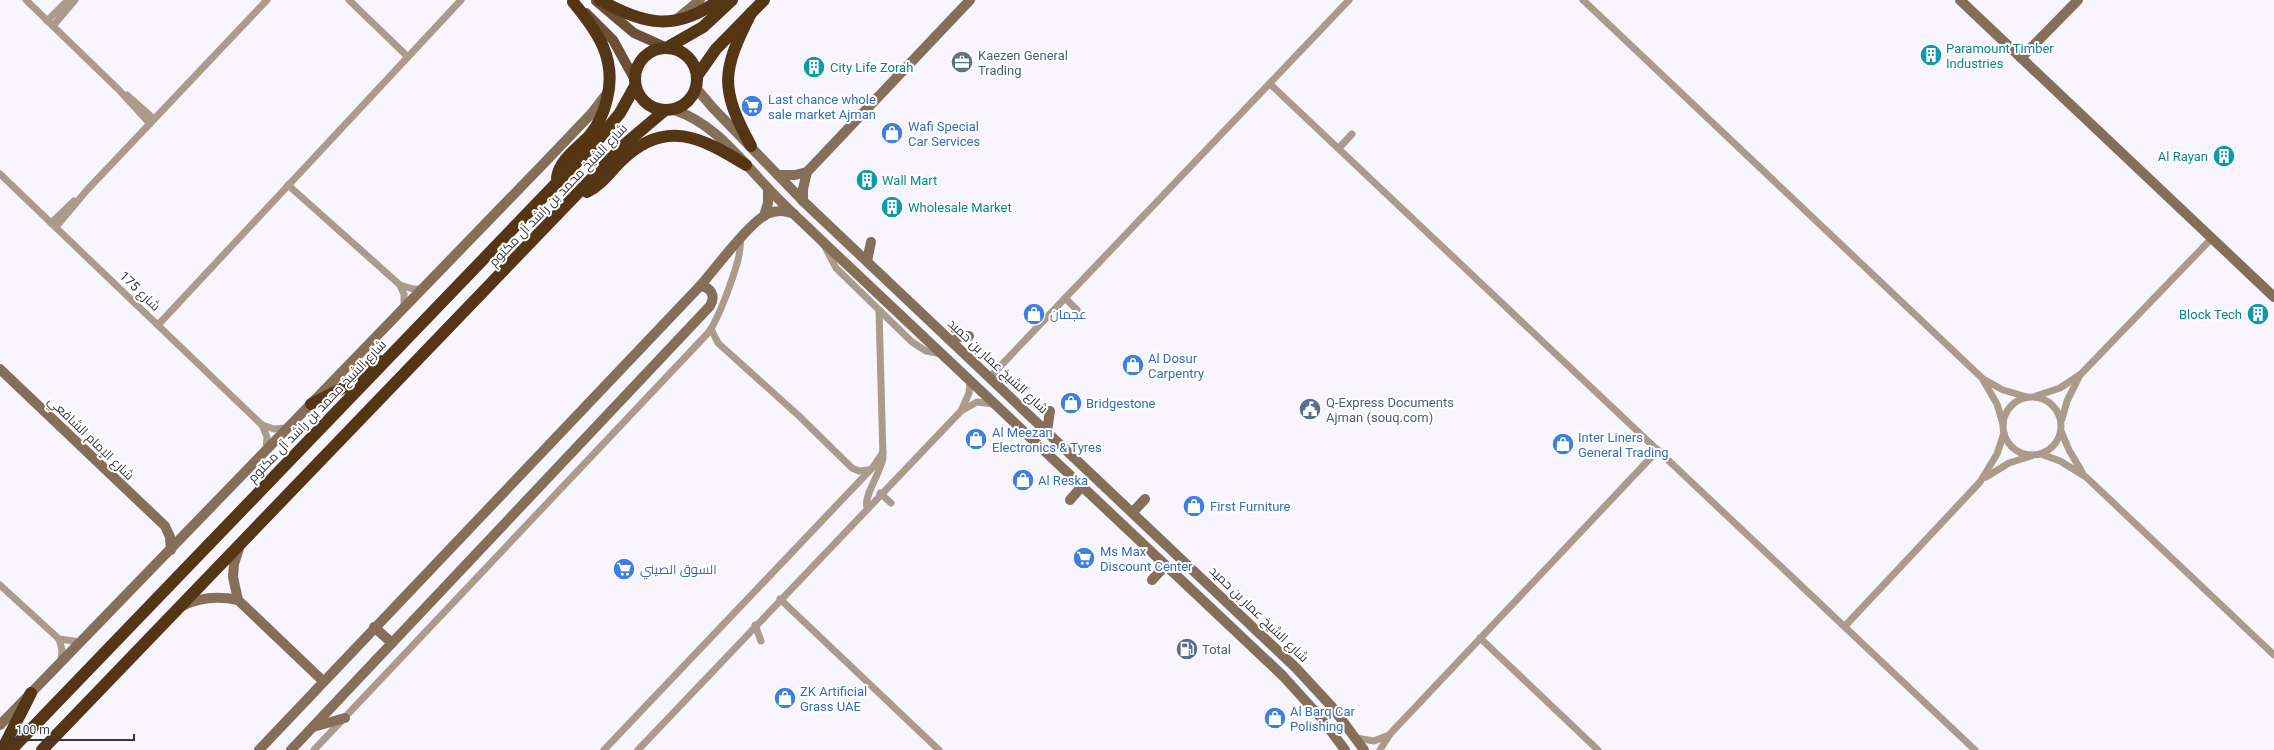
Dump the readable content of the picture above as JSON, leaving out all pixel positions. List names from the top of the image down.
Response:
{
  "streets": {
    "highway": ["شارع الشيخ محمد بن راشد آل مكتوم"],
    "street": ["شارع 175", "شارع الشيخ عمار بن حميد", "شارع الإمام الشافعي"]
  },
  "crossings": [
    ["شارع الشيخ محمد بن راشد آل مكتوم", "شارع الشيخ عمار بن حميد"]
  ],
  "places": {
    "building": [
      "Paramount Timber Industries",
      "City Life Zorah",
      "Al Rayan",
      "Wall Mart",
      "Wholesale Market",
      "Block Tech"
    ],
    "office": ["Kaezen General Trading"],
    "supermarket": ["Last chance whole sale market Ajman", "Ms Max Discount Center", "السوق الصيني"],
    "shop": [
      "Wafi Special Car Services",
      "عجمان",
      "Al Dosur Carpentry",
      "Bridgestone",
      "Al Meezan Electronics & Tyres",
      "Inter Liners General Trading",
      "Al Reska",
      "First Furniture",
      "ZK Artificial Grass UAE",
      "Al Barq Car Polishing"
    ],
    "public building": ["Q-Express Documents Ajman (souq.com)"],
    "fuel station": ["Total"]
  },
  "scale_bar": "100 m"
}
